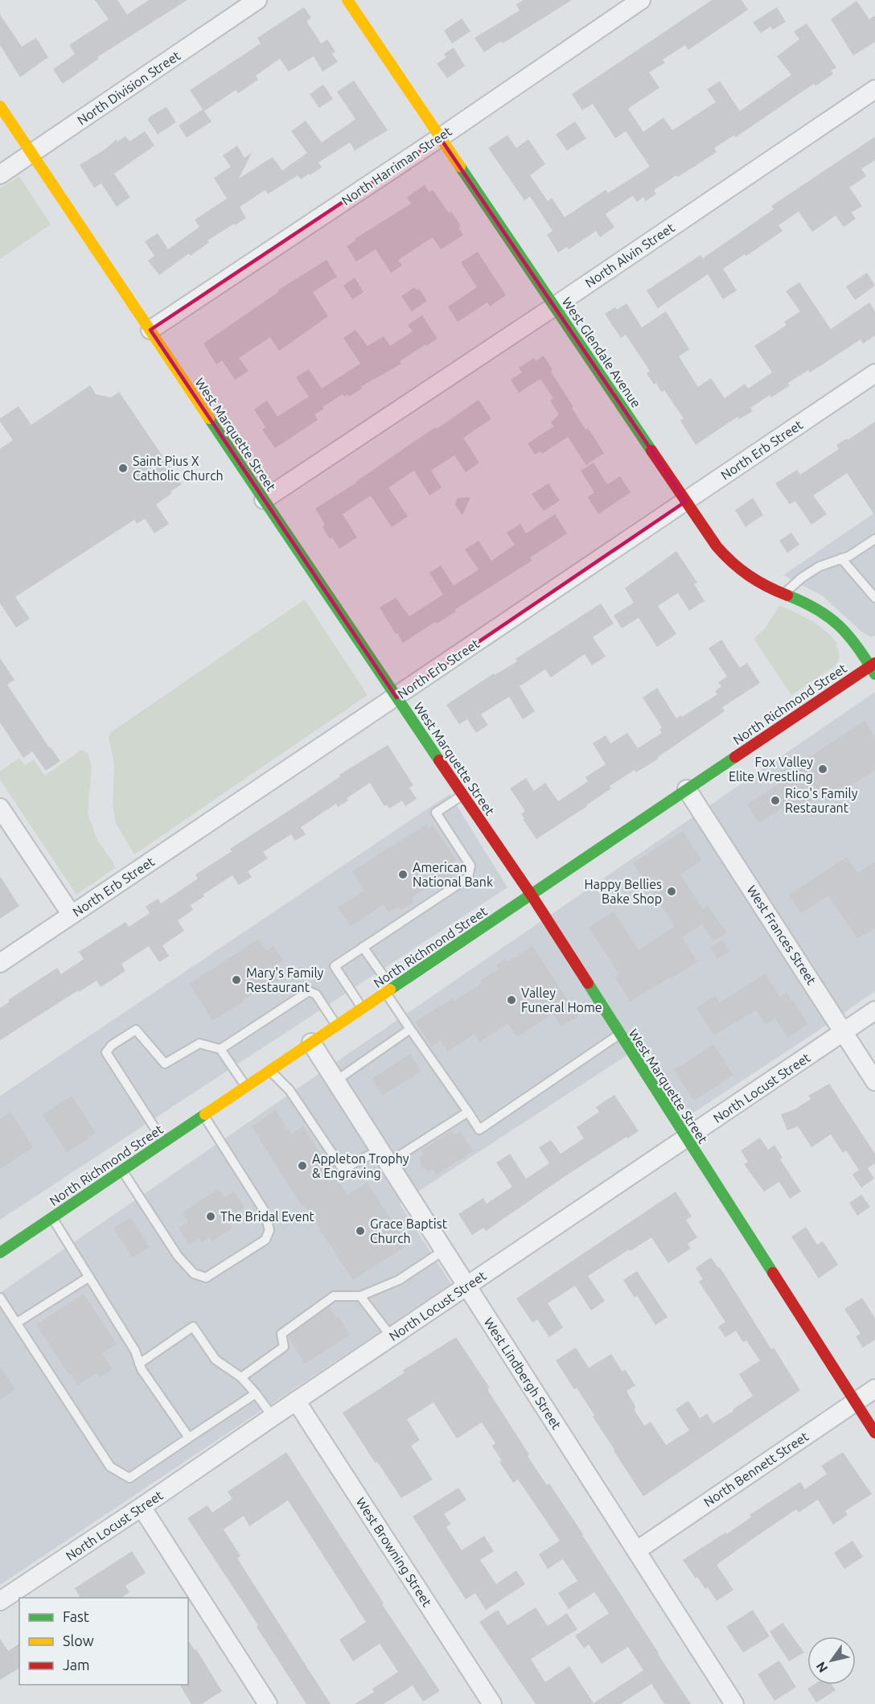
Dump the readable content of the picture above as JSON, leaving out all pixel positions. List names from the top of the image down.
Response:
{
  "streets": {
    "street": [
      "North Division Street",
      "North Harriman Street",
      "North Alvin Street",
      "West Glendale Avenue",
      "West Marquette Street",
      "North Erb Street",
      "North Richmond Street",
      "West Frances Street",
      "North Locust Street",
      "West Lindbergh Street",
      "North Bennett Street",
      "West Browning Street"
    ]
  },
  "crossings": [
    ["North Division Street", "West Marquette Street"],
    ["North Harriman Street", "West Glendale Avenue"],
    ["North Harriman Street", "West Marquette Street"],
    ["North Alvin Street", "West Glendale Avenue"],
    ["North Alvin Street", "West Marquette Street"],
    ["West Glendale Avenue", "North Erb Street"],
    ["West Glendale Avenue", "North Richmond Street"],
    ["West Marquette Street", "North Erb Street"],
    ["West Marquette Street", "North Richmond Street"],
    ["West Marquette Street", "North Locust Street"],
    ["West Marquette Street", "North Bennett Street"],
    ["North Richmond Street", "West Frances Street"],
    ["North Richmond Street", "West Lindbergh Street"],
    ["West Frances Street", "North Locust Street"],
    ["North Locust Street", "West Lindbergh Street"],
    ["North Locust Street", "West Browning Street"],
    ["West Lindbergh Street", "North Bennett Street"]
  ],
  "places": [
    "Saint Pius X Catholic Church",
    "Fox Valley Elite Wrestling",
    "Rico's Family Restaurant",
    "American National Bank",
    "Happy Bellies Bake Shop",
    "Mary's Family Restaurant",
    "Valley Funeral Home",
    "Appleton Trophy & Engraving",
    "The Bridal Event",
    "Grace Baptist Church"
  ],
  "legend": ["Fast", "Slow", "Jam"],
  "north": "bottom left"
}
